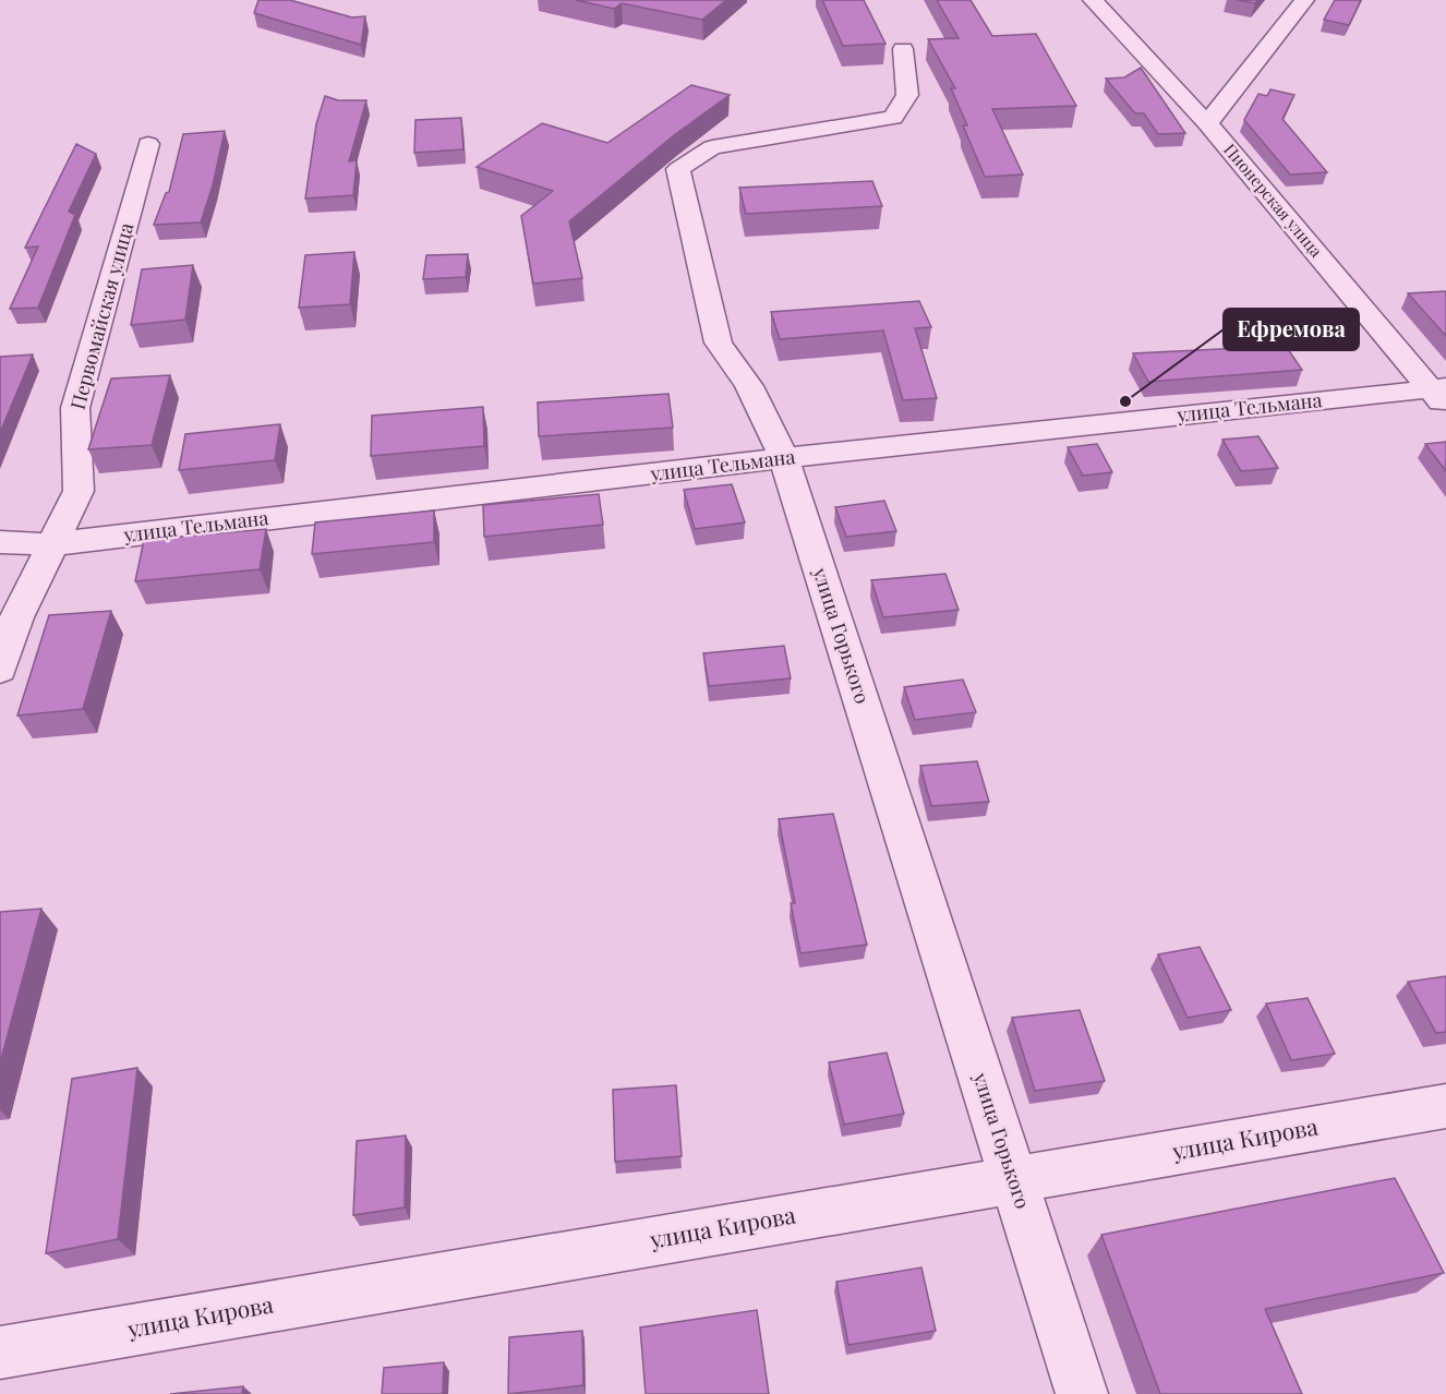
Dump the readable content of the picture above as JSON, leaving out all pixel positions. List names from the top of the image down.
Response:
{
  "streets": {
    "street": [
      "Пионерская улица",
      "Первомайская улица",
      "улица Тельмана",
      "улица Горького",
      "улица Кирова"
    ]
  },
  "crossings": [
    ["Пионерская улица", "улица Тельмана"],
    ["Первомайская улица", "улица Тельмана"],
    ["улица Тельмана", "улица Горького"],
    ["улица Горького", "улица Кирова"]
  ],
  "places": ["Ефремова"]
}
